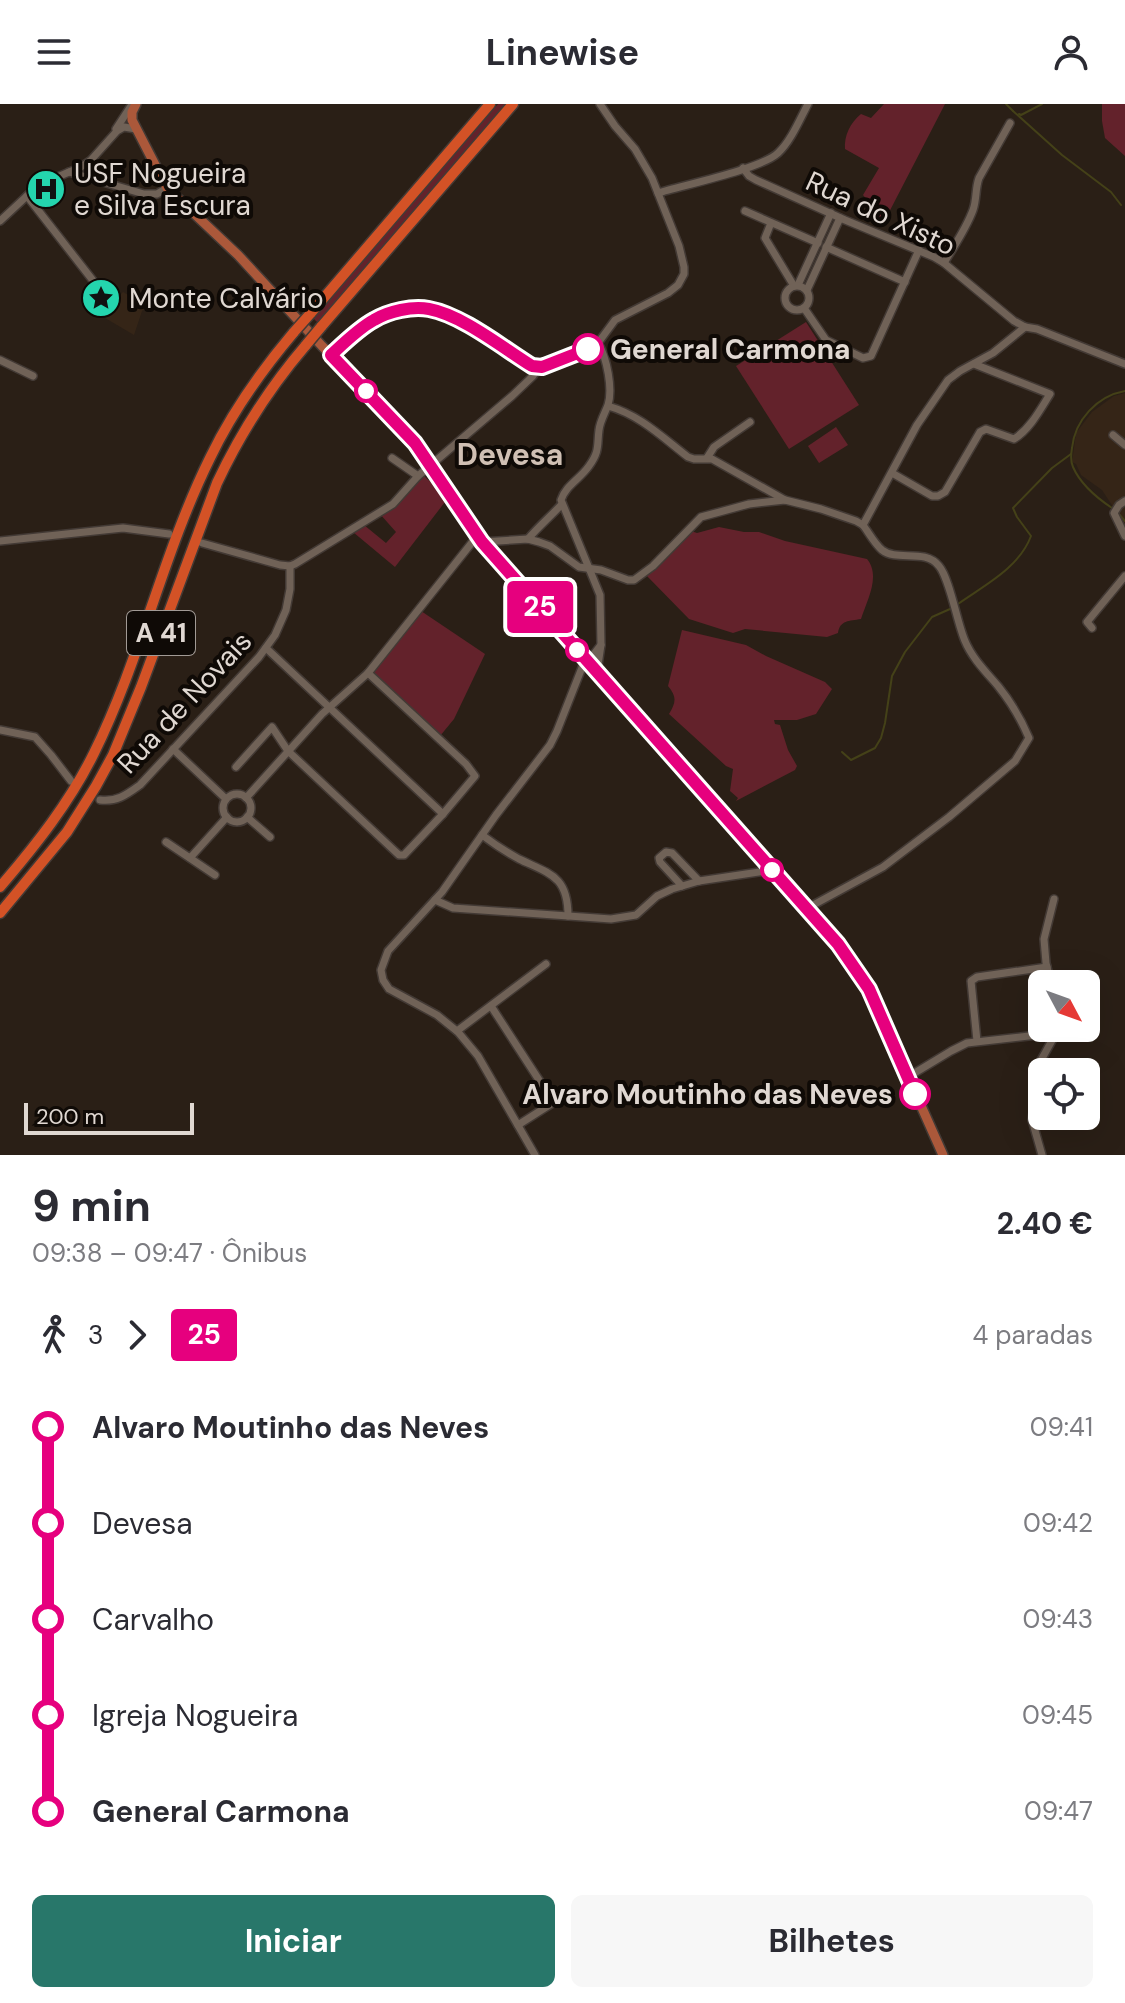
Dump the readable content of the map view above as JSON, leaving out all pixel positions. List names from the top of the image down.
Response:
{
  "streets": {
    "highway": ["A 41"],
    "street": ["Rua do Xisto", "Rua de Novais"]
  },
  "districts": ["Devesa"],
  "places": {
    "hospital": ["USF Nogueira e Silva Escura"],
    "place": ["Monte Calvário"],
    "other": ["General Carmona", "Alvaro Moutinho das Neves"]
  },
  "lines": ["bus line 25"],
  "scale_bar": "200 m",
  "north": "bottom right",
  "page": {
    "header": "Linewise",
    "on_map": "25",
    "scale": "200 m",
    "heading": ["9 min", "09:38 – 09:47 · Ônibus", "2.40 €"],
    "legs": ["3", "25", "4 paradas"],
    "list": [
      {
        "name": "Alvaro Moutinho das Neves",
        "value": "09:41"
      },
      {
        "name": "Devesa",
        "value": "09:42"
      },
      {
        "name": "Carvalho",
        "value": "09:43"
      },
      {
        "name": "Igreja Nogueira",
        "value": "09:45"
      },
      {
        "name": "General Carmona",
        "value": "09:47"
      }
    ],
    "buttons": ["Iniciar", "Bilhetes"]
  }
}
